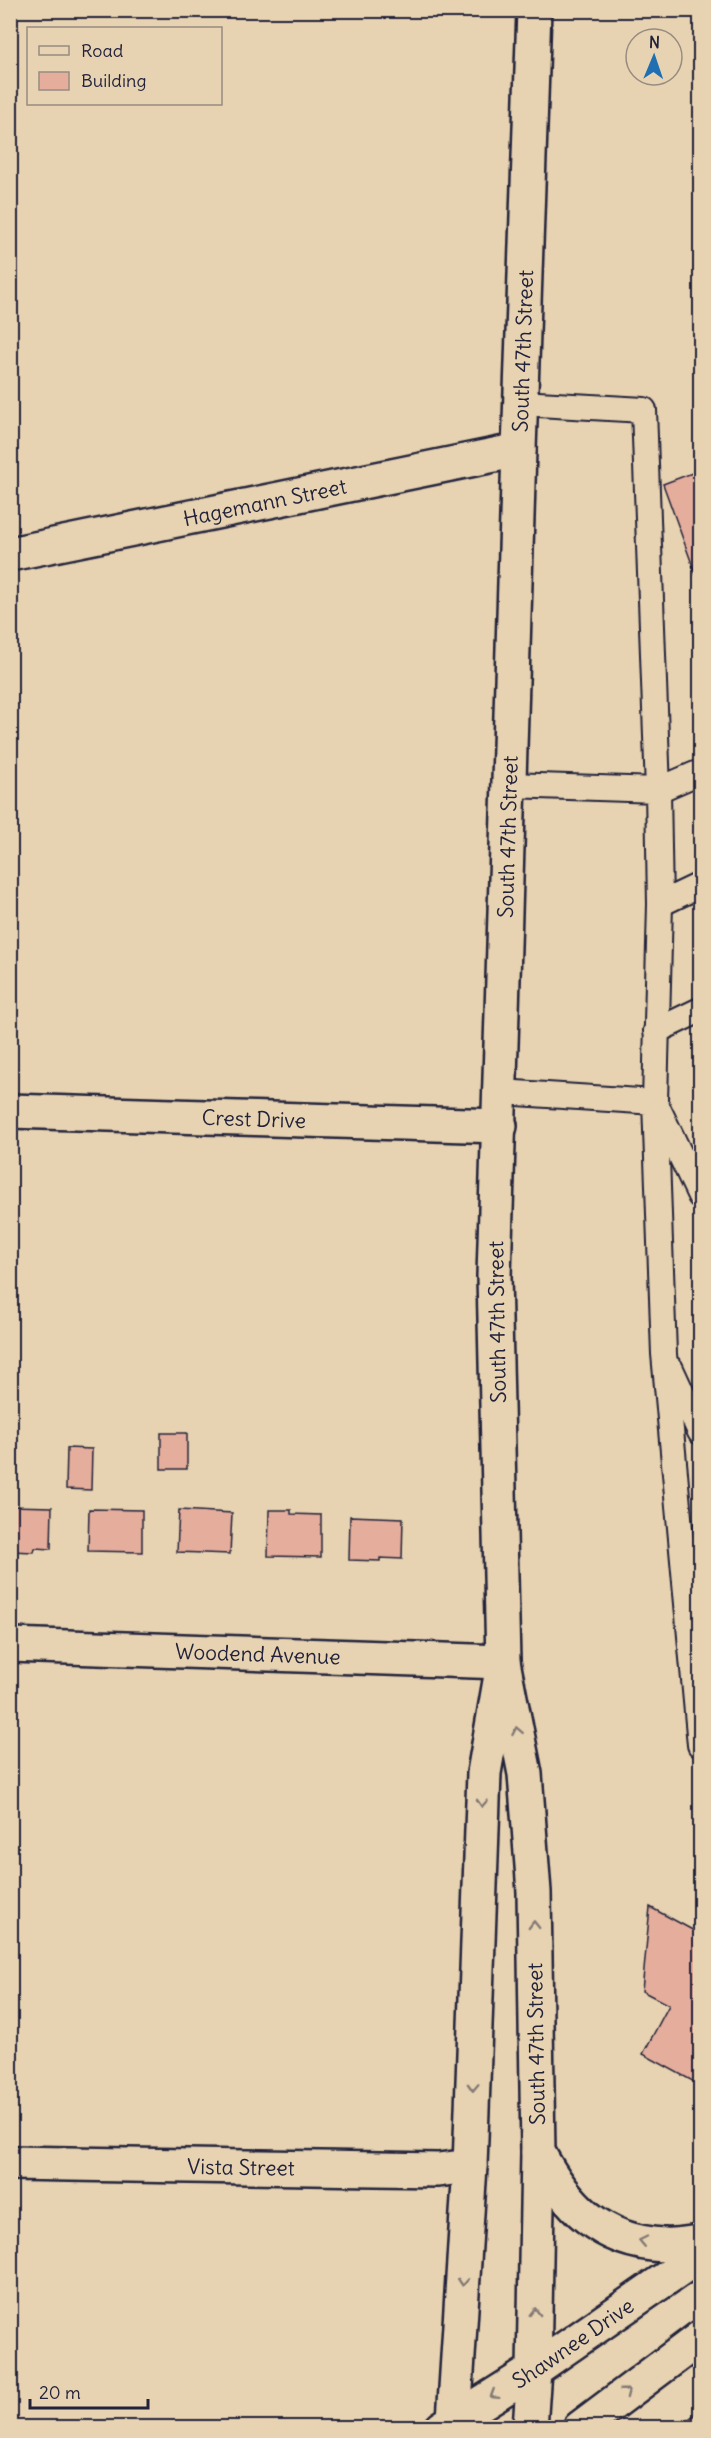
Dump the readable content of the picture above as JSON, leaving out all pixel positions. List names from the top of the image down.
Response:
{
  "streets": {
    "street": [
      "South 47th Street",
      "Hagemann Street",
      "Crest Drive",
      "Woodend Avenue",
      "Vista Street",
      "Shawnee Drive"
    ]
  },
  "crossings": [
    ["South 47th Street", "Hagemann Street"],
    ["South 47th Street", "Crest Drive"],
    ["South 47th Street", "Woodend Avenue"],
    ["South 47th Street", "Vista Street"],
    ["South 47th Street", "Shawnee Drive"]
  ],
  "legend": ["Road", "Building"],
  "scale_bar": "20 m",
  "north": "top"
}
